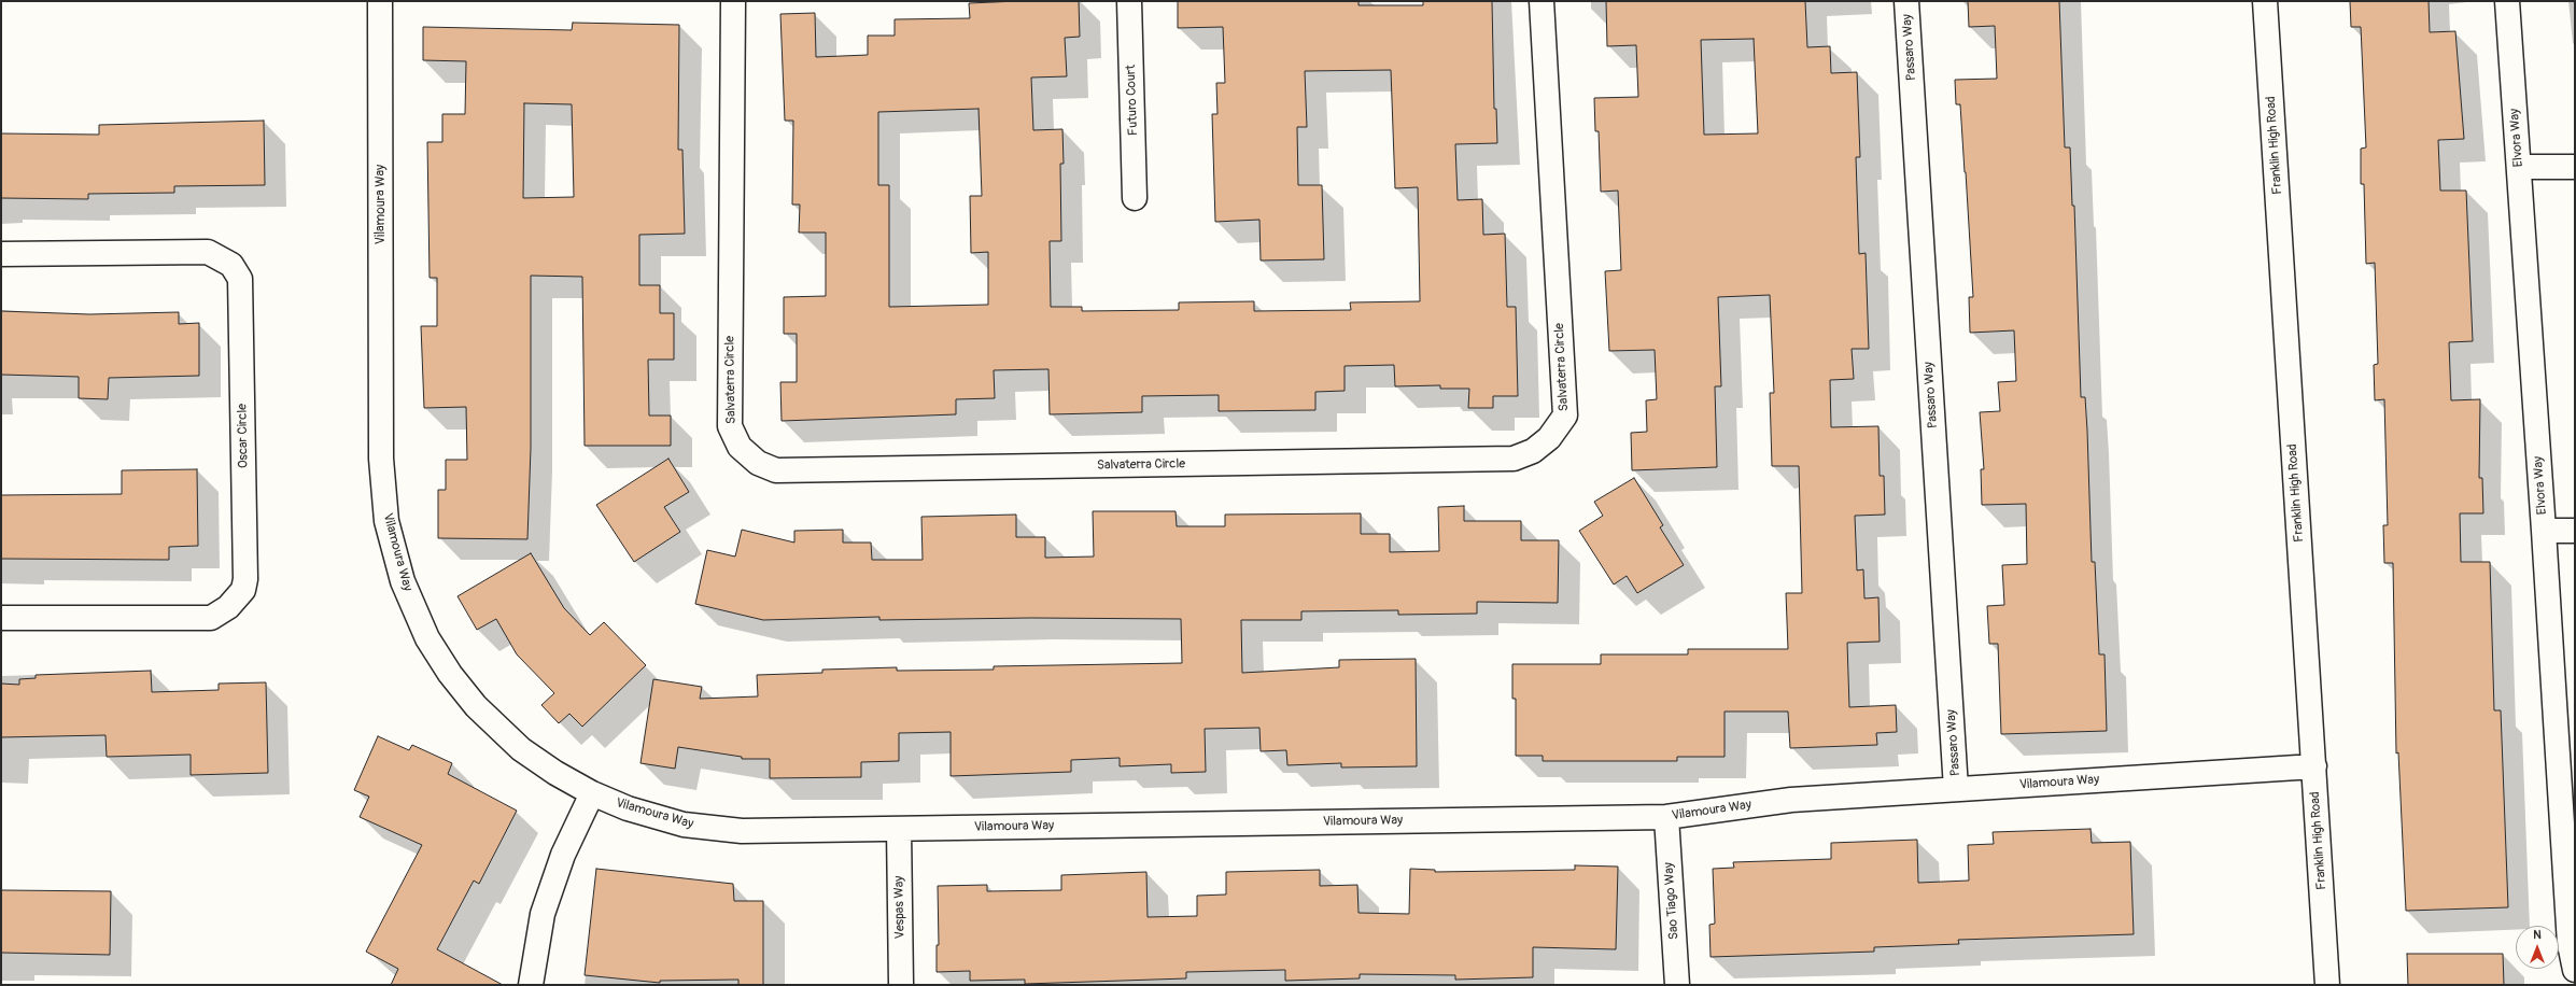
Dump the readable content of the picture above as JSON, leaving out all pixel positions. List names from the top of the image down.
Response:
{
  "streets": {
    "street": [
      "Passaro Way",
      "Futuro Court",
      "Elvora Way",
      "Franklin High Road",
      "Vilamoura Way",
      "Salvaterra Circle",
      "Oscar Circle",
      "Sao Tiago Way",
      "Vespas Way"
    ]
  },
  "crossings": [
    ["Passaro Way", "Vilamoura Way"],
    ["Franklin High Road", "Vilamoura Way"],
    ["Vilamoura Way", "Sao Tiago Way"],
    ["Vilamoura Way", "Vespas Way"]
  ],
  "north": "top"
}
